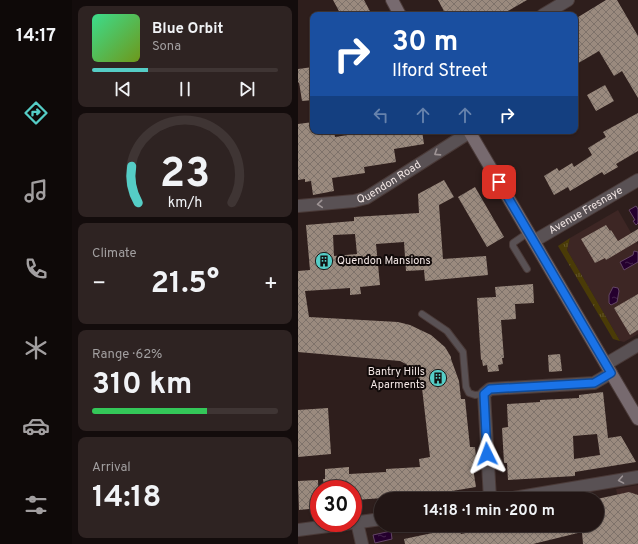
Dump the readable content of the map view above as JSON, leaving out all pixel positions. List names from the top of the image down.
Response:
{
  "streets": {
    "street": ["Quendon Road", "Avenue Fresnaye"]
  },
  "one_way": ["Quendon Road"],
  "places": {
    "building": ["Quendon Mansions", "Bantry Hills Aparments"]
  },
  "page": {
    "tabs": "14:17",
    "turn": ["30 m", "Ilford Street"],
    "song": ["Blue Orbit", "Sona"],
    "tile": [
      "Climate",
      ["Range · 62%", "310 km"],
      ["Arrival", "14:18"]
    ],
    "heat": ["−", "21.5°", "+"],
    "limit": "30",
    "trip": "14:18 · 1 min · 200 m",
    "gauge": ["23", "km/h"]
  }
}
